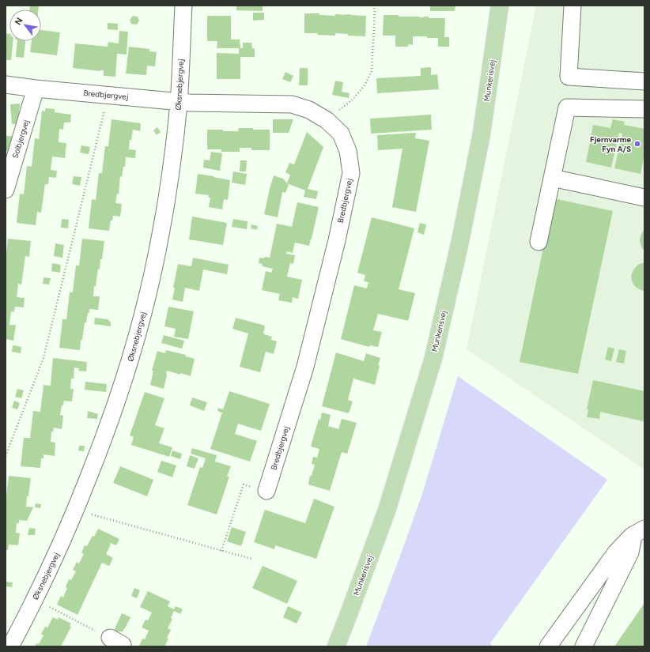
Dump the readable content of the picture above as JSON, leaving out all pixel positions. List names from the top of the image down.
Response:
{
  "streets": {
    "main road": ["Munkerisvej"],
    "street": ["Øksnebjergvej", "Bredbjergvej", "Solbjergvej"]
  },
  "crossings": [
    ["Øksnebjergvej", "Bredbjergvej"],
    ["Bredbjergvej", "Solbjergvej"]
  ],
  "places": ["Fjernvarme Fyn A/S"],
  "north": "top left"
}
